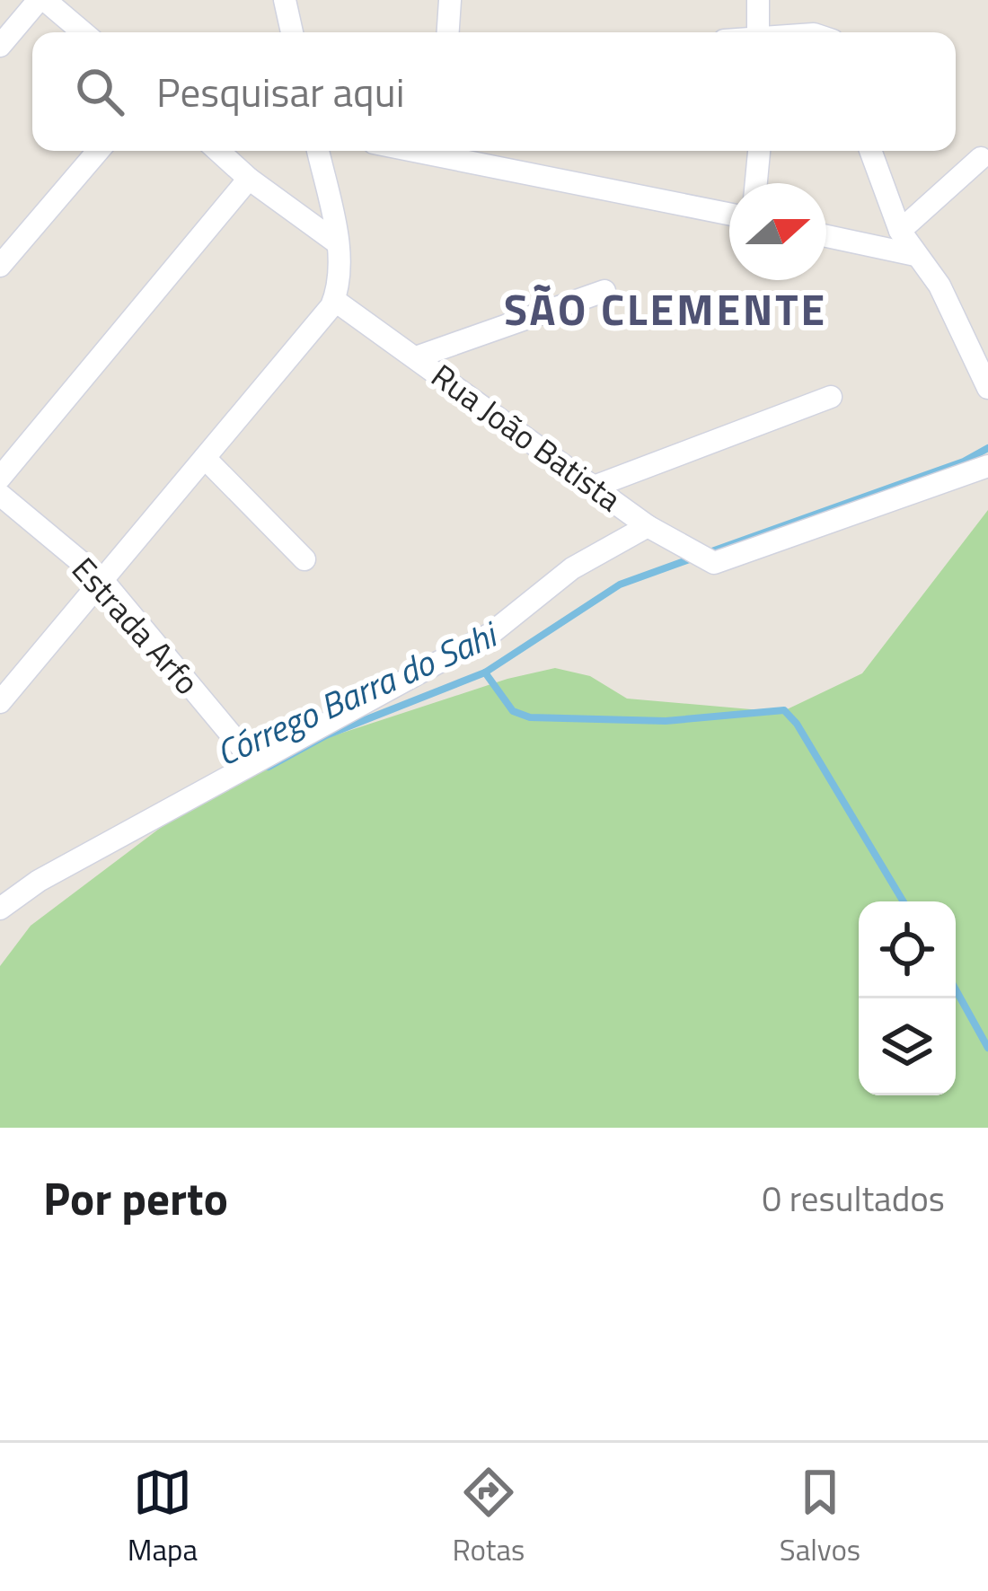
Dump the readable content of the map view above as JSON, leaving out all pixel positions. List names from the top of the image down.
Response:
{
  "streets": {
    "street": ["Rua João Batista", "Estrada Arfo"]
  },
  "districts": ["SÃO CLEMENTE"],
  "water": ["Córrego Barra do Sahi"],
  "north": "right",
  "page": {
    "search": "Pesquisar aqui",
    "heading": ["Por perto", "0 resultados"],
    "nav": ["Mapa", "Rotas", "Salvos"]
  }
}
